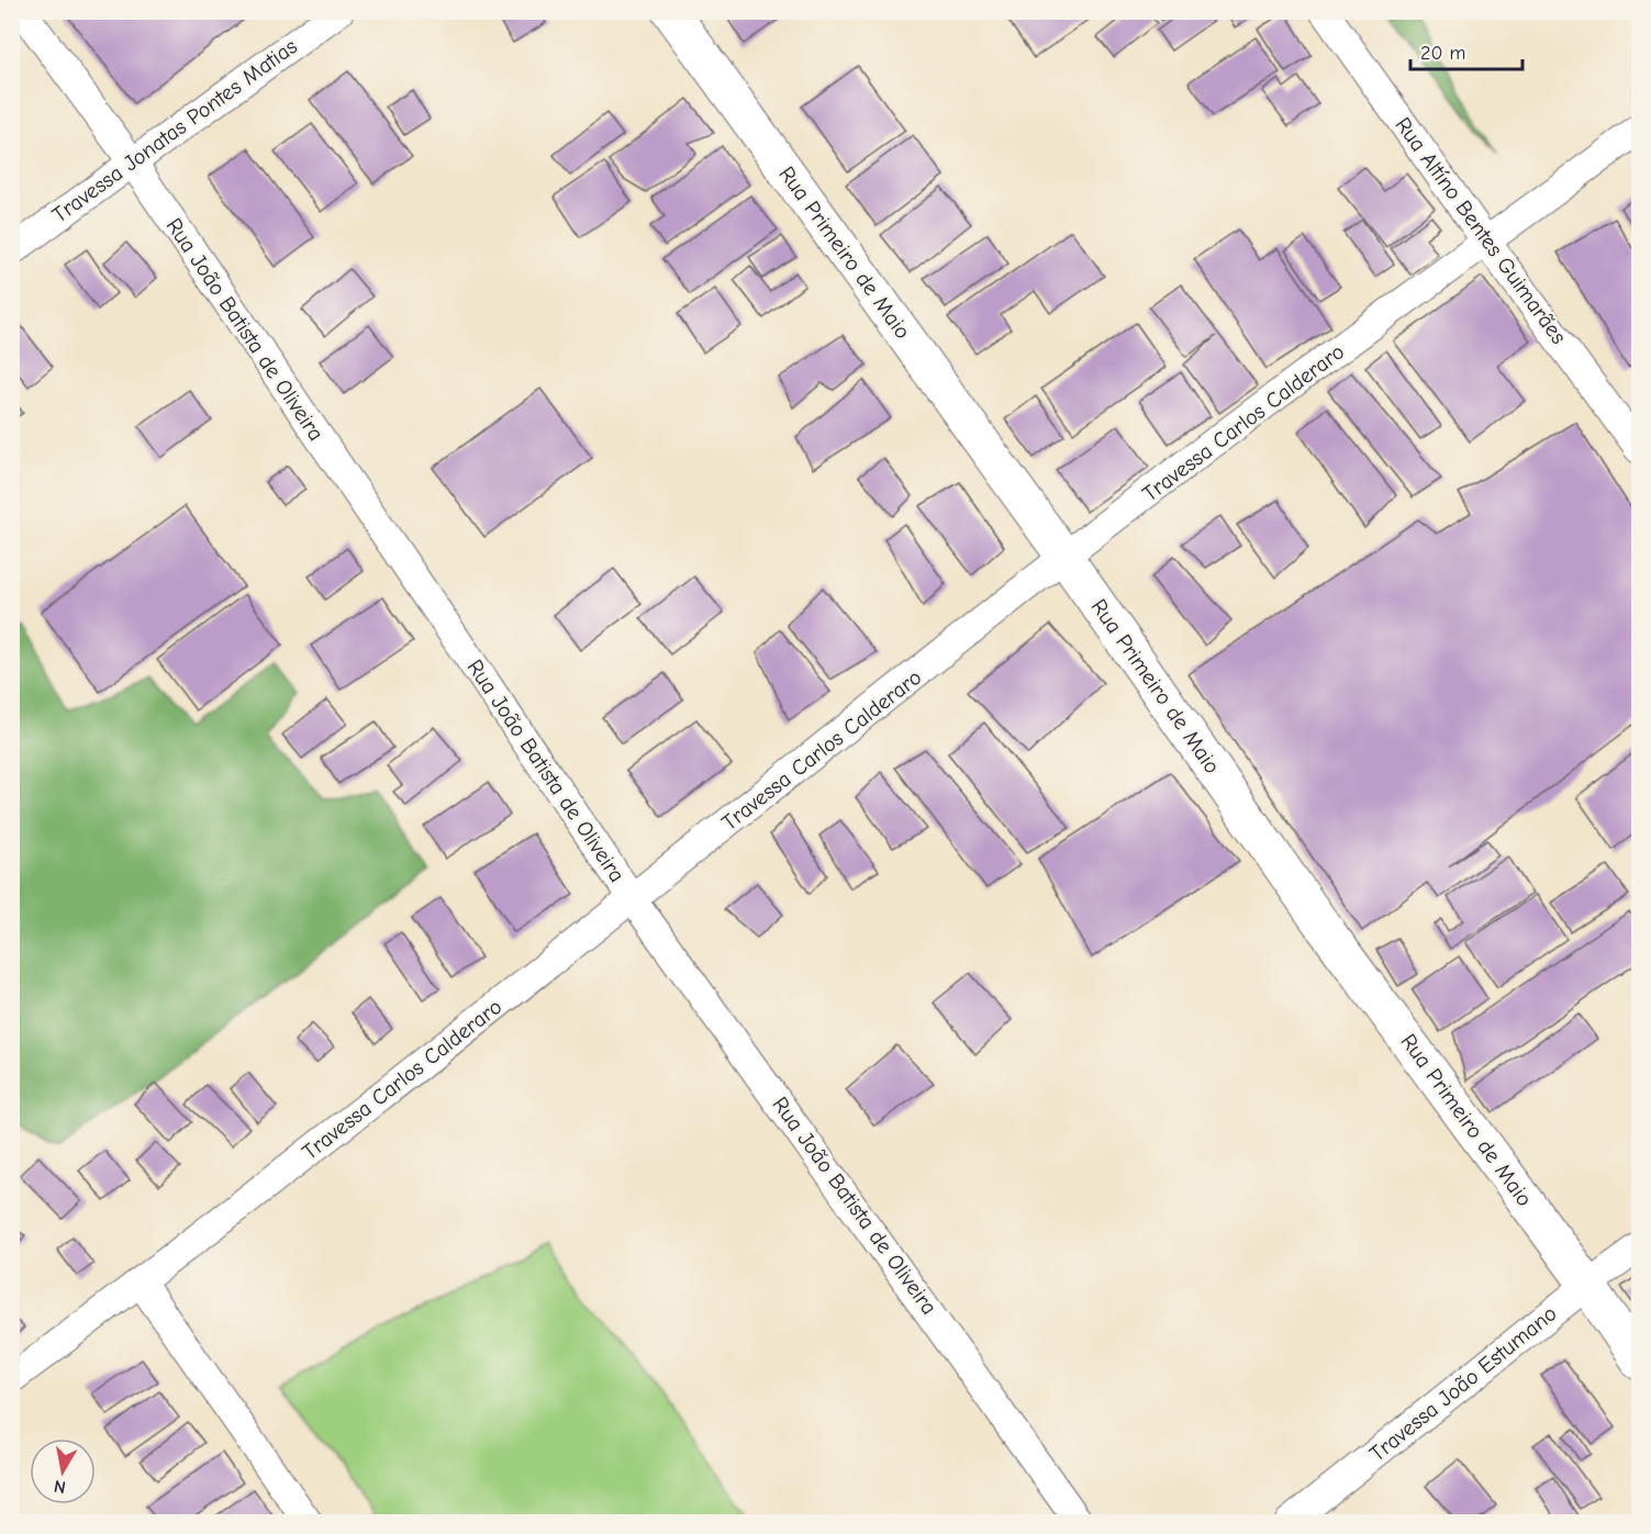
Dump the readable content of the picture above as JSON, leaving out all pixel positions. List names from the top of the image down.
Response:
{
  "streets": {
    "street": [
      "Travessa Jonatas Pontes Matias",
      "Rua Altíno Bentes Guimarães",
      "Rua Primeiro de Maio",
      "Rua João Batista de Oliveira",
      "Travessa Carlos Calderaro",
      "Travessa João Estumano"
    ]
  },
  "crossings": [
    ["Travessa Jonatas Pontes Matias", "Rua João Batista de Oliveira"],
    ["Rua Altíno Bentes Guimarães", "Travessa Carlos Calderaro"],
    ["Rua Primeiro de Maio", "Travessa Carlos Calderaro"],
    ["Rua Primeiro de Maio", "Travessa João Estumano"],
    ["Rua João Batista de Oliveira", "Travessa Carlos Calderaro"]
  ],
  "scale_bar": "20 m",
  "north": "bottom"
}
